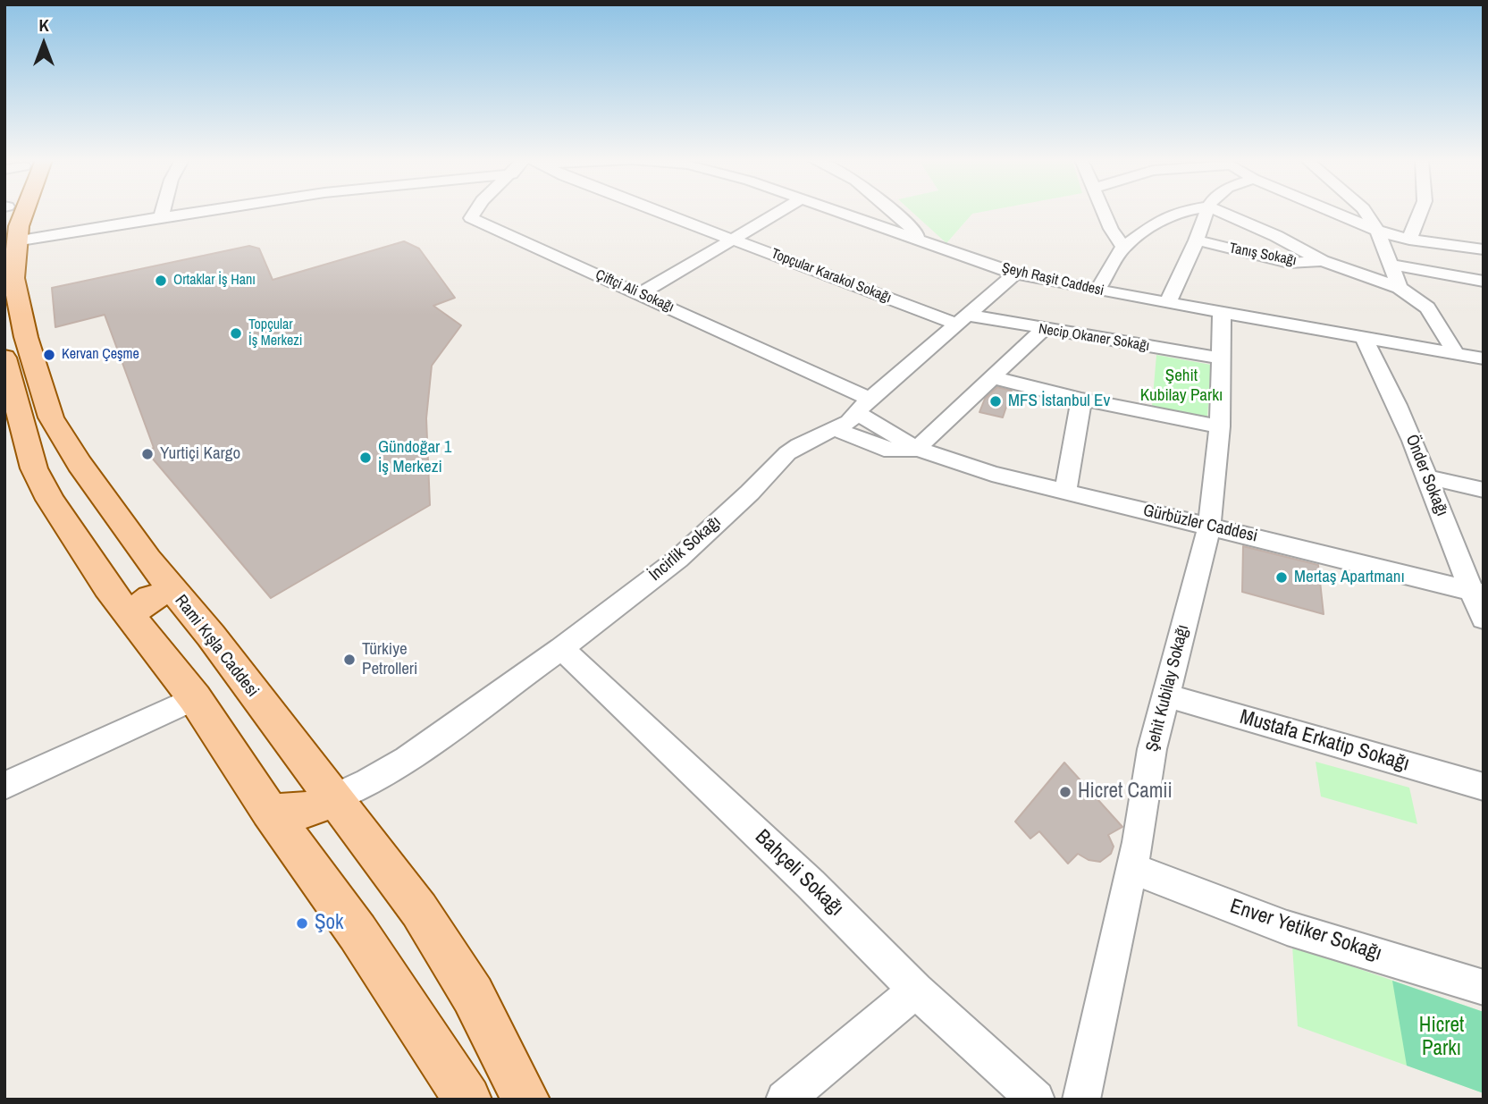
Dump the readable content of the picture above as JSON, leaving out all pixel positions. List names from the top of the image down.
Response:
{
  "streets": {
    "main road": ["Rami Kışla Caddesi"],
    "street": [
      "Tanış Sokağı",
      "Topçular Karakol Sokağı",
      "Şeyh Raşit Caddesi",
      "Çiftçi Ali Sokağı",
      "Necip Okaner Sokağı",
      "Önder Sokağı",
      "Gürbüzler Caddesi",
      "İncirlik Sokağı",
      "Şehit Kubilay Sokağı",
      "Mustafa Erkatip Sokağı",
      "Bahçeli Sokağı",
      "Enver Yetiker Sokağı"
    ]
  },
  "crossings": [
    ["Tanış Sokağı", "Şeyh Raşit Caddesi"],
    ["Topçular Karakol Sokağı", "Necip Okaner Sokağı"],
    ["Topçular Karakol Sokağı", "İncirlik Sokağı"],
    ["Şeyh Raşit Caddesi", "Önder Sokağı"],
    ["Şeyh Raşit Caddesi", "İncirlik Sokağı"],
    ["Şeyh Raşit Caddesi", "Şehit Kubilay Sokağı"],
    ["Çiftçi Ali Sokağı", "Gürbüzler Caddesi"],
    ["Çiftçi Ali Sokağı", "İncirlik Sokağı"],
    ["Necip Okaner Sokağı", "İncirlik Sokağı"],
    ["Necip Okaner Sokağı", "Şehit Kubilay Sokağı"],
    ["Önder Sokağı", "Gürbüzler Caddesi"],
    ["Gürbüzler Caddesi", "Şehit Kubilay Sokağı"],
    ["İncirlik Sokağı", "Rami Kışla Caddesi"],
    ["İncirlik Sokağı", "Bahçeli Sokağı"],
    ["Şehit Kubilay Sokağı", "Mustafa Erkatip Sokağı"],
    ["Şehit Kubilay Sokağı", "Enver Yetiker Sokağı"]
  ],
  "parks": ["Şehit Kubilay Parkı", "Hicret Parkı"],
  "places": [
    "Ortaklar İş Hanı",
    "Topçular İş Merkezi",
    "Kervan Çeşme",
    "MFS İstanbul Ev",
    "Yurtiçi Kargo",
    "Gündoğar 1 İş Merkezi",
    "Mertaş Apartmanı",
    "Türkiye Petrolleri",
    "Hicret Camii",
    "Şok"
  ],
  "north": "top"
}
